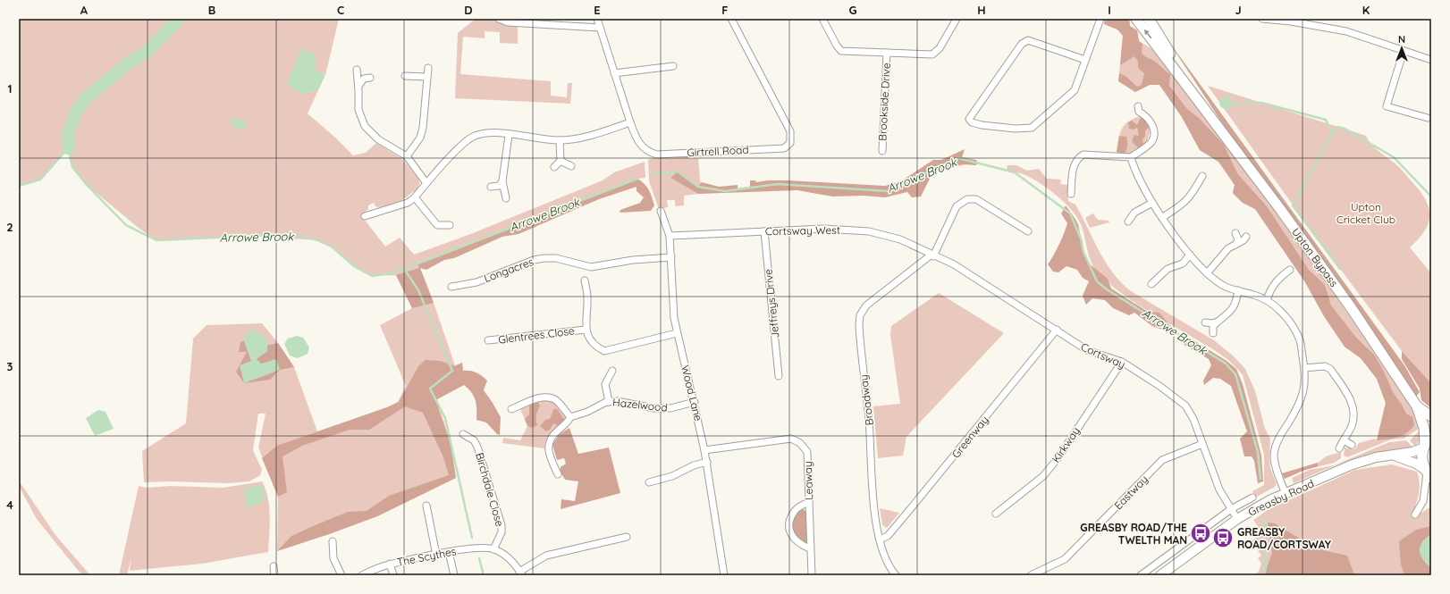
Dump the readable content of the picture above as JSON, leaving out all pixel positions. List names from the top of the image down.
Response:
{
  "streets": {
    "main road": ["Upton Bypass", "Greasby Road"],
    "street": [
      "Brookside Drive",
      "Girtrell Road",
      "Cortsway West",
      "Longacres",
      "Jeffreys Drive",
      "Glentrees Close",
      "Cortsway",
      "Wood Lane",
      "Broadway",
      "Hazelwood",
      "Greenway",
      "Kirkway",
      "Leaway",
      "Birchdale Close",
      "Eastway",
      "The Scythes"
    ]
  },
  "crossings": [
    ["Cortsway West", "Jeffreys Drive"],
    ["Cortsway West", "Cortsway"],
    ["Cortsway West", "Wood Lane"],
    ["Cortsway West", "Broadway"],
    ["Upton Bypass", "Greasby Road"],
    ["Longacres", "Wood Lane"],
    ["Cortsway", "Broadway"],
    ["Cortsway", "Greenway"],
    ["Cortsway", "Kirkway"],
    ["Cortsway", "Eastway"],
    ["Cortsway", "Greasby Road"],
    ["Wood Lane", "Hazelwood"],
    ["Wood Lane", "Leaway"],
    ["Broadway", "Greenway"],
    ["Birchdale Close", "The Scythes"]
  ],
  "water": ["Arrowe Brook"],
  "parks": ["Upton Cricket Club"],
  "places": {
    "bus stop": ["GREASBY ROAD/THE TWELTH MAN", "GREASBY ROAD/CORTSWAY"]
  },
  "north": "top",
  "grid": {
    "columns": [
      "A",
      "B",
      "C",
      "D",
      "E",
      "F",
      "G",
      "H",
      "I",
      "J",
      "K"
    ],
    "rows": [
      "1",
      "2",
      "3",
      "4"
    ]
  }
}
